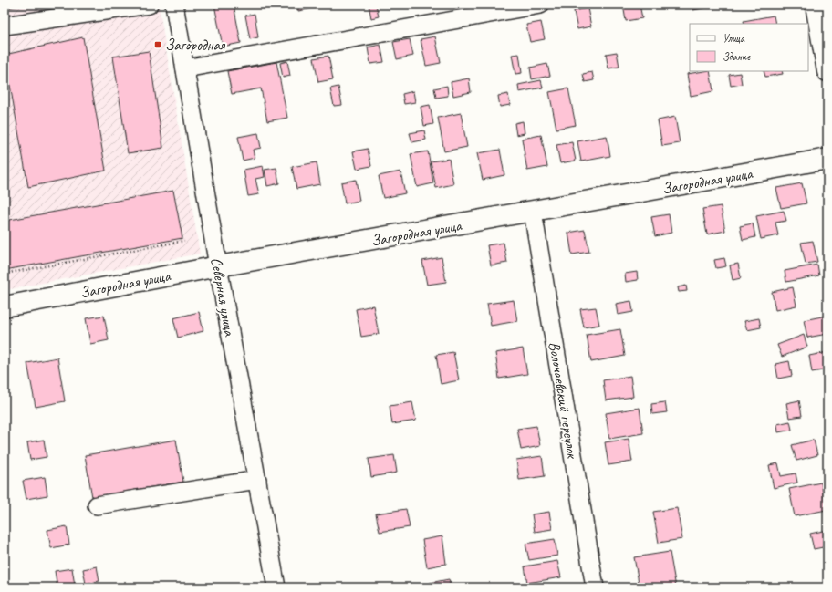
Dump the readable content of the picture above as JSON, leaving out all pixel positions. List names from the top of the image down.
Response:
{
  "streets": {
    "main road": ["Загородная улица"],
    "street": ["Северная улица", "Волочаевский переулок"]
  },
  "crossings": [
    ["Загородная улица", "Северная улица"],
    ["Загородная улица", "Волочаевский переулок"]
  ],
  "places": {
    "transit": ["Загородная"]
  },
  "legend": ["Улица", "Здание"]
}
